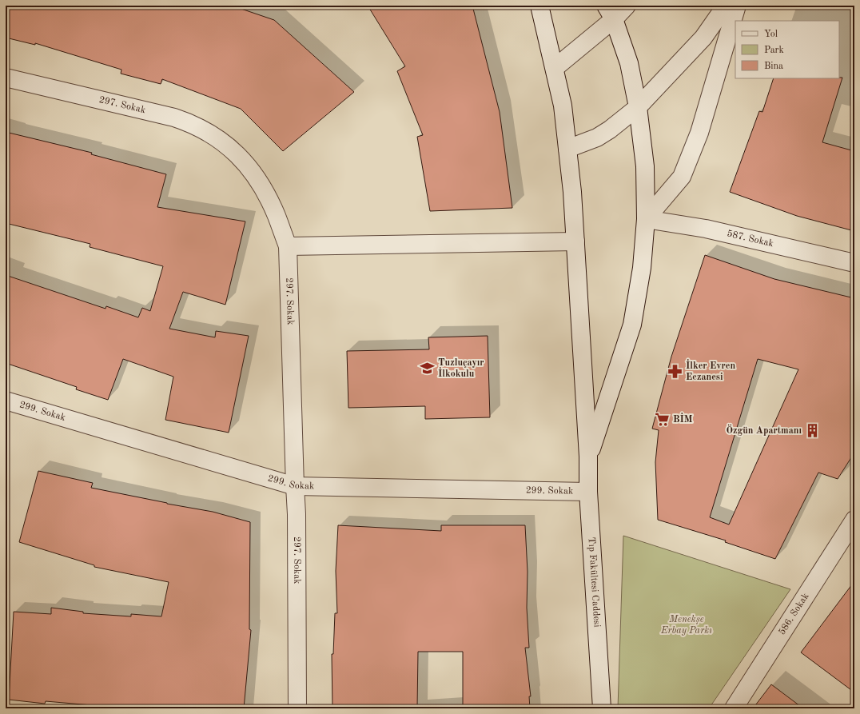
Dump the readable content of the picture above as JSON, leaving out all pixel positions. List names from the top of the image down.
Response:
{
  "streets": {
    "street": [
      "297. Sokak",
      "587. Sokak",
      "299. Sokak",
      "Tıp Fakültesi Caddesi",
      "586. Sokak"
    ]
  },
  "crossings": [
    ["297. Sokak", "299. Sokak"],
    ["299. Sokak", "Tıp Fakültesi Caddesi"]
  ],
  "parks": ["Menekşe Erbay Parkı"],
  "places": {
    "school or university": ["Tuzluçayır İlkokulu"],
    "pharmacy": ["İlker Evren Eczanesi"],
    "supermarket": ["BİM"],
    "building": ["Özgün Apartmanı"]
  },
  "legend": ["Yol", "Park", "Bina"]
}
